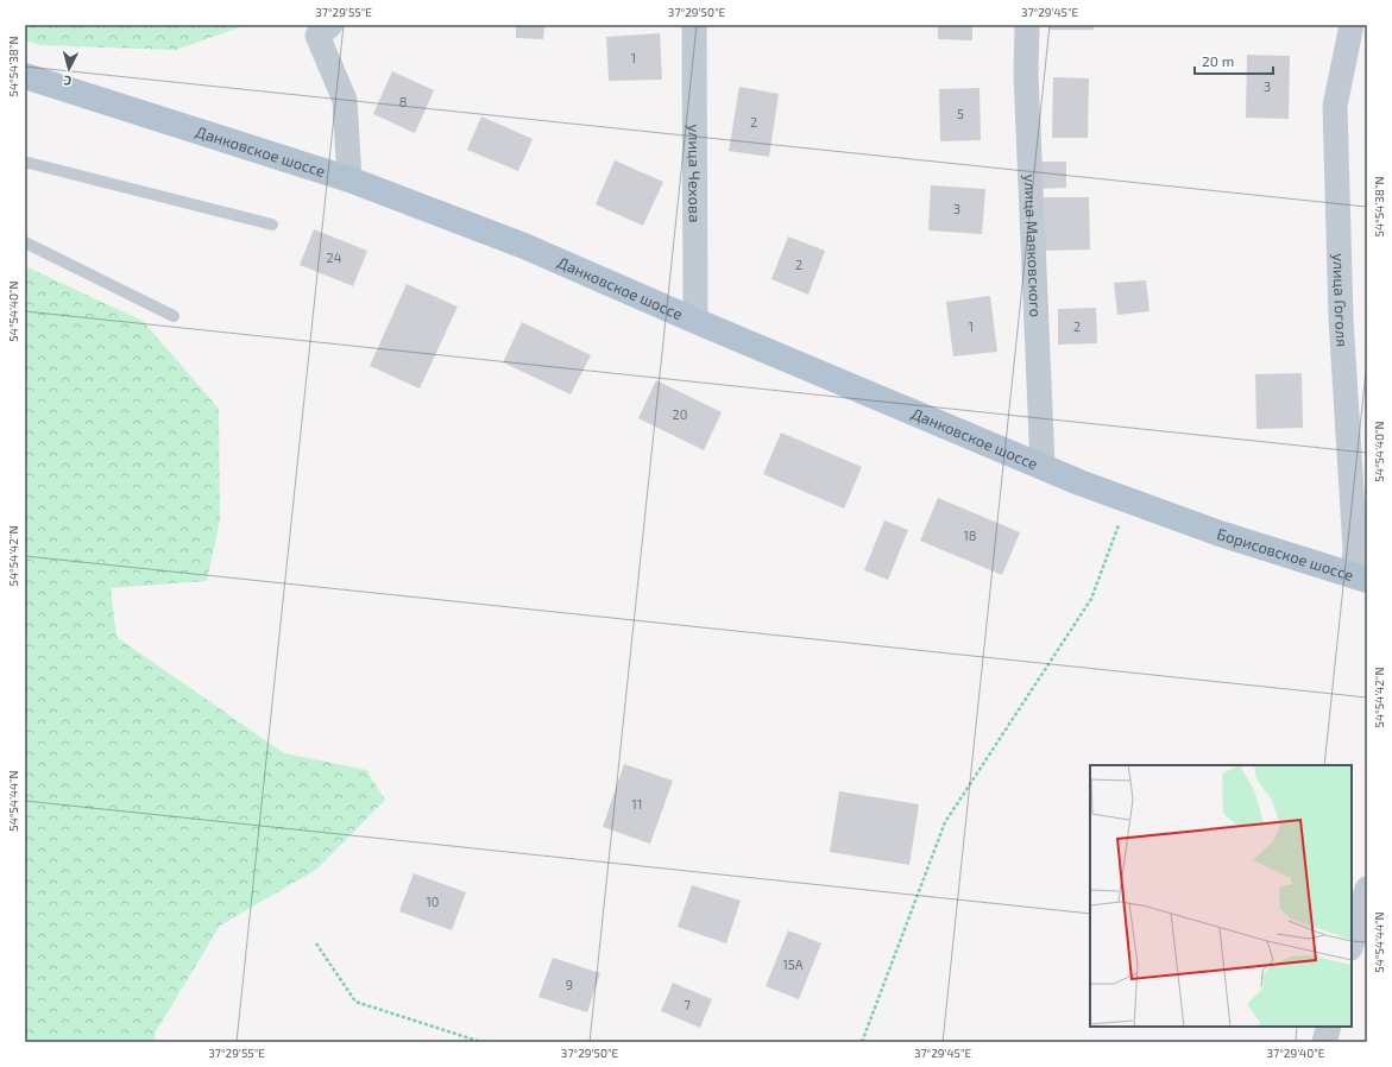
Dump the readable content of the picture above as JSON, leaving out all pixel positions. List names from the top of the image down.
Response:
{
  "streets": {
    "main road": ["Данковское шоссе", "Борисовское шоссе"],
    "street": ["улица Чехова", "улица Маяковского", "улица Гоголя"]
  },
  "crossings": [
    ["Данковское шоссе", "улица Чехова"],
    ["Данковское шоссе", "улица Маяковского"],
    ["Данковское шоссе", "Борисовское шоссе"],
    ["улица Гоголя", "Борисовское шоссе"]
  ],
  "house_numbers": [
    "1",
    "3",
    "8",
    "5",
    "2",
    "3",
    "24",
    "2",
    "1",
    "2",
    "20",
    "18",
    "11",
    "10",
    "15А",
    "9",
    "7"
  ],
  "scale_bar": "20 m",
  "north": "bottom",
  "coordinates": [
    "37°29'55\"E",
    "37°29'50\"E",
    "37°29'45\"E",
    "54°54'38\"N",
    "54°54'40\"N",
    "54°54'42\"N",
    "54°54'44\"N",
    "37°29'40\"E"
  ]
}
